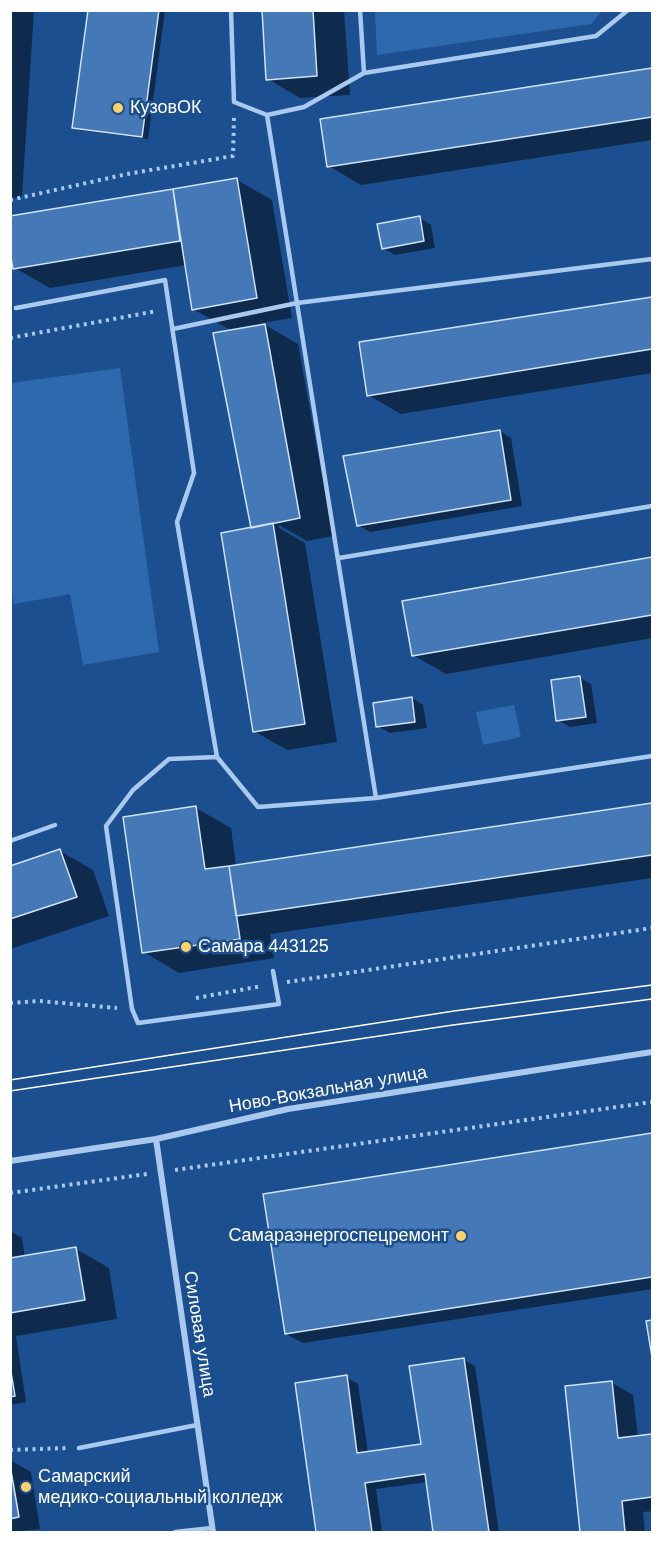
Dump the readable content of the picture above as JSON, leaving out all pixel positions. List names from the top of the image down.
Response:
{
  "streets": {
    "street": ["Ново-Вокзальная улица", "Силовая улица"]
  },
  "crossings": [
    ["Ново-Вокзальная улица", "Силовая улица"]
  ],
  "places": [
    "КузовОК",
    "Самара 443125",
    "Самараэнергоспецремонт",
    "Самарский медико-социальный колледж"
  ]
}
